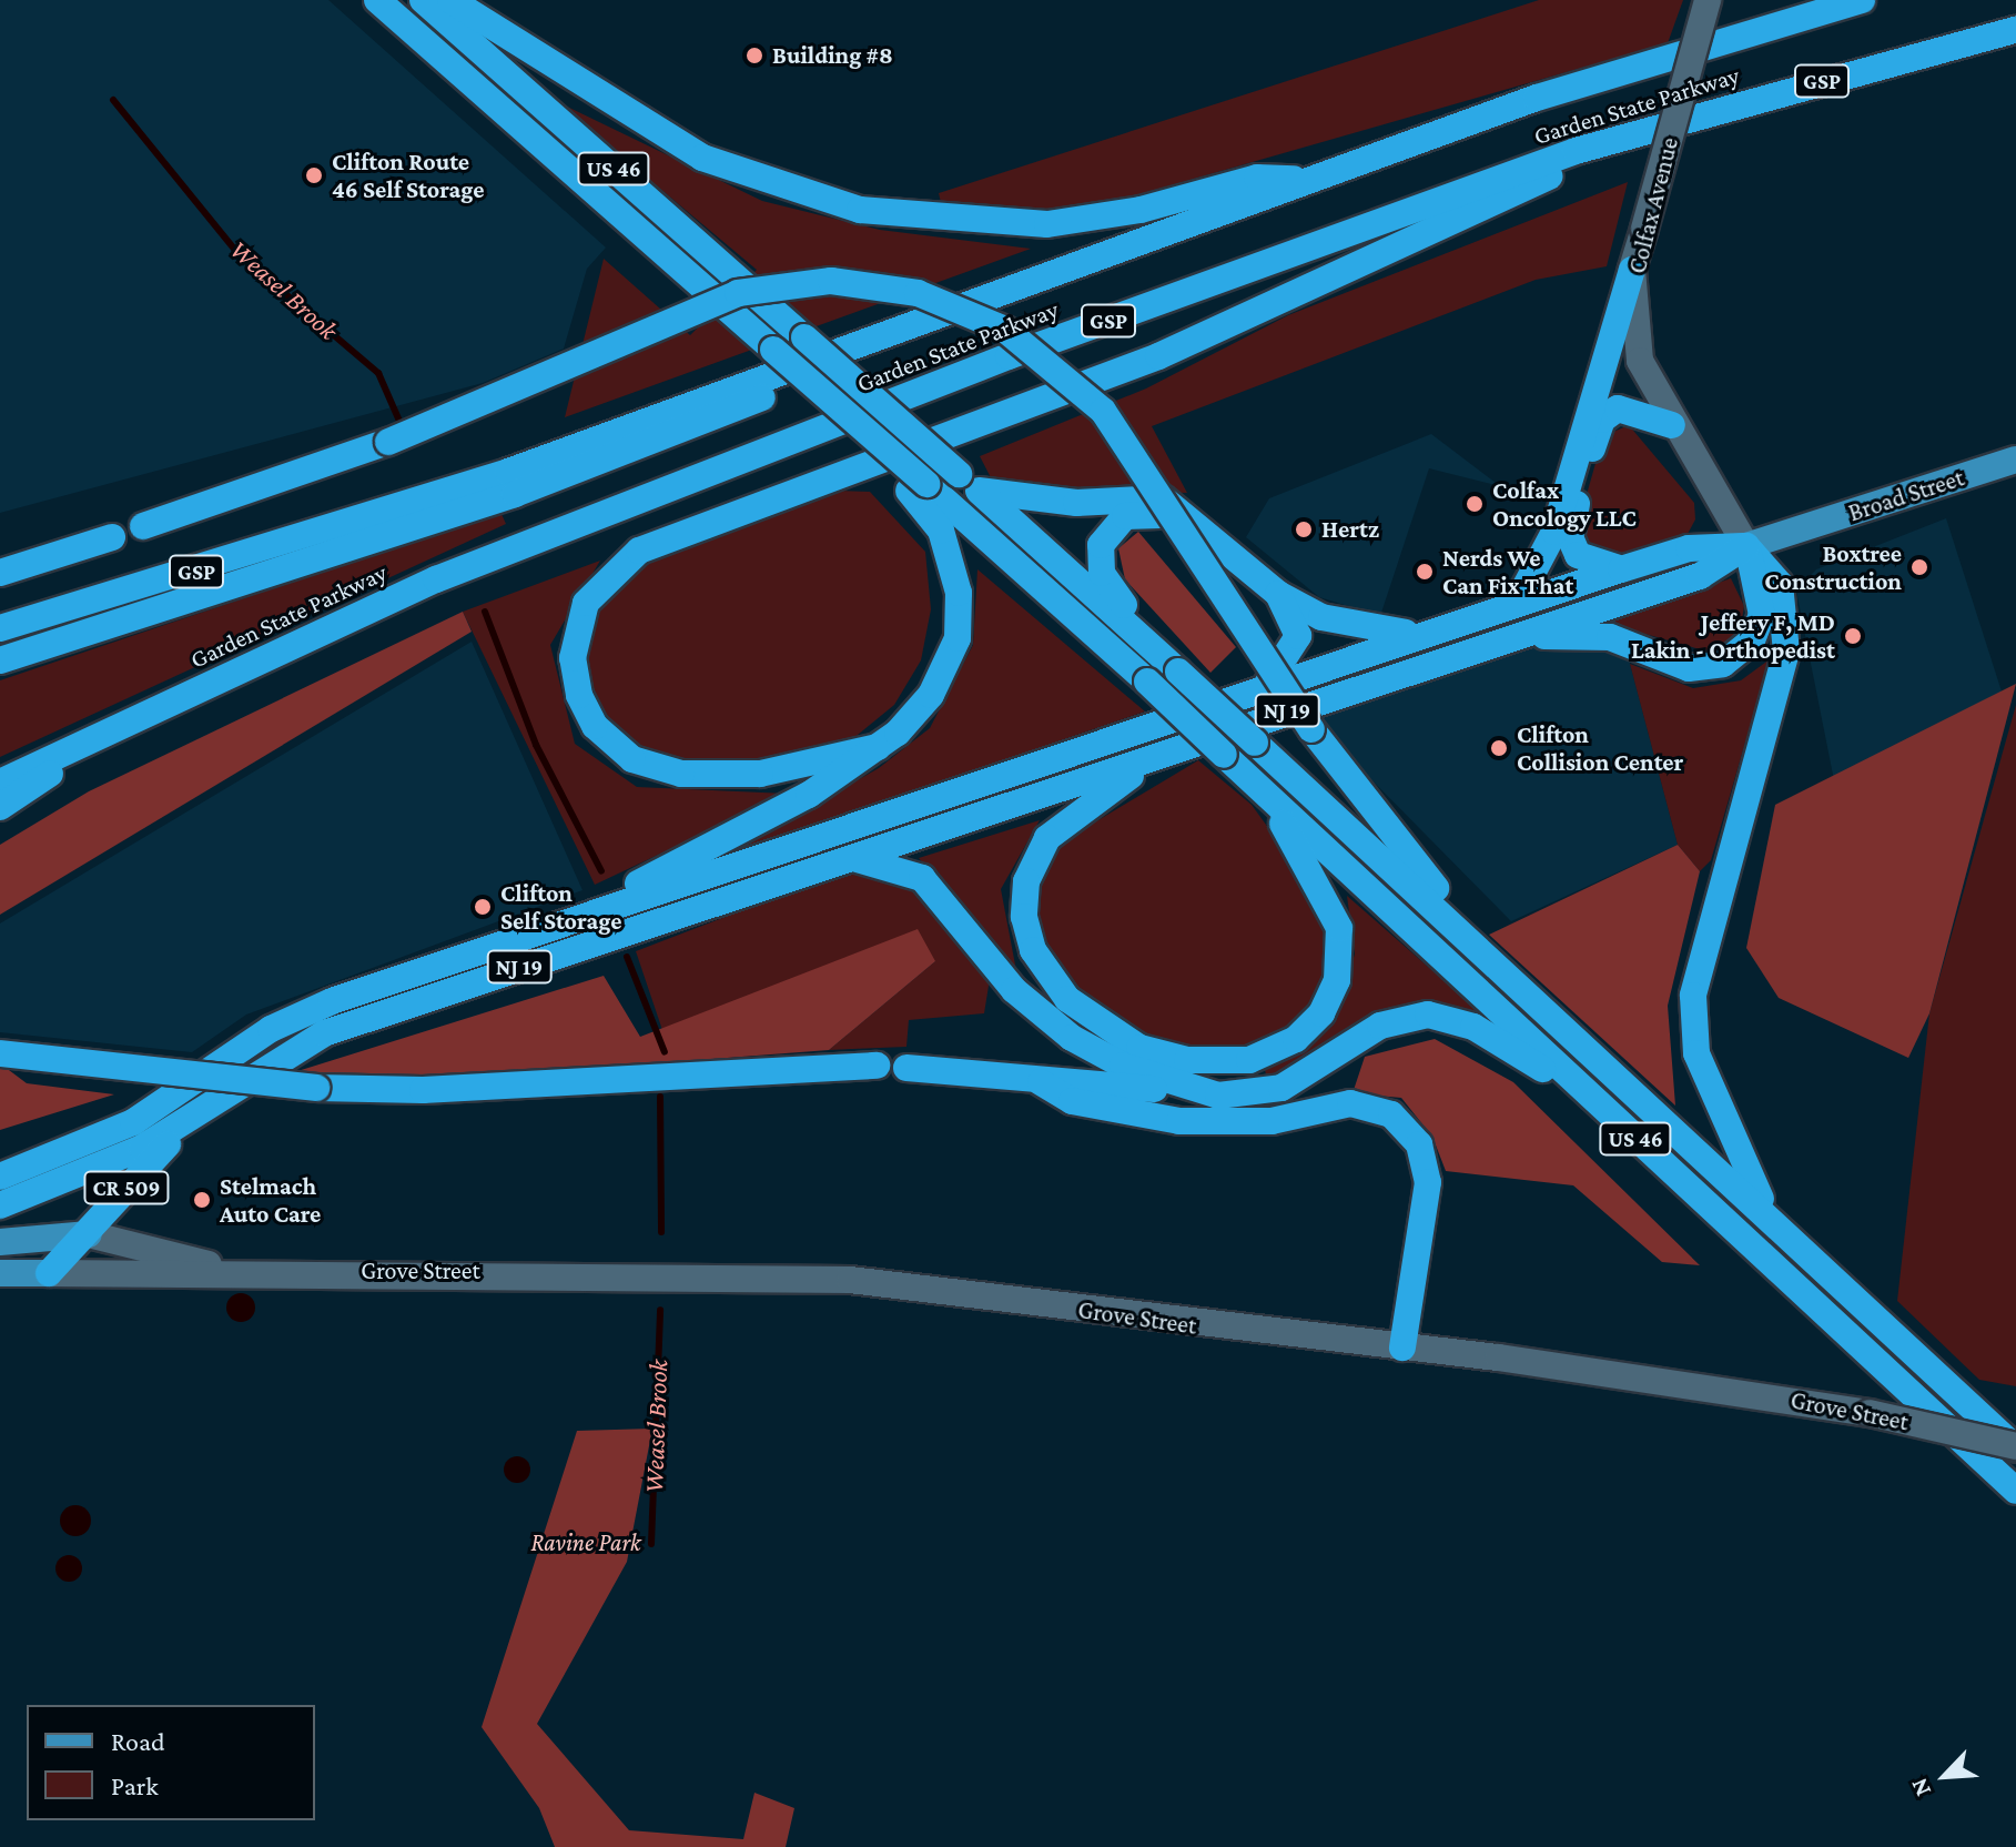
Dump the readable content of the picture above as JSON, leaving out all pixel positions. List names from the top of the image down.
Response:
{
  "streets": {
    "highway": [
      "GSP",
      "Garden State Parkway",
      "US 46",
      "NJ 19",
      "CR 509"
    ],
    "main road": ["Broad Street"],
    "street": ["Colfax Avenue", "Grove Street"]
  },
  "crossings": [
    ["US 46", "Grove Street"],
    ["Colfax Avenue", "Broad Street"],
    ["Colfax Avenue", "NJ 19"],
    ["Broad Street", "NJ 19"],
    ["NJ 19", "CR 509"],
    ["CR 509", "Grove Street"]
  ],
  "water": ["Weasel Brook"],
  "parks": ["Ravine Park"],
  "places": [
    "Building #8",
    "Clifton Route 46 Self Storage",
    "Colfax Oncology LLC",
    "Hertz",
    "Boxtree Construction",
    "Nerds We Can Fix That",
    "Jeffery F, MD Lakin - Orthopedist",
    "Clifton Collision Center",
    "Clifton Self Storage",
    "Stelmach Auto Care"
  ],
  "legend": ["Road", "Park"],
  "north": "bottom left"
}
